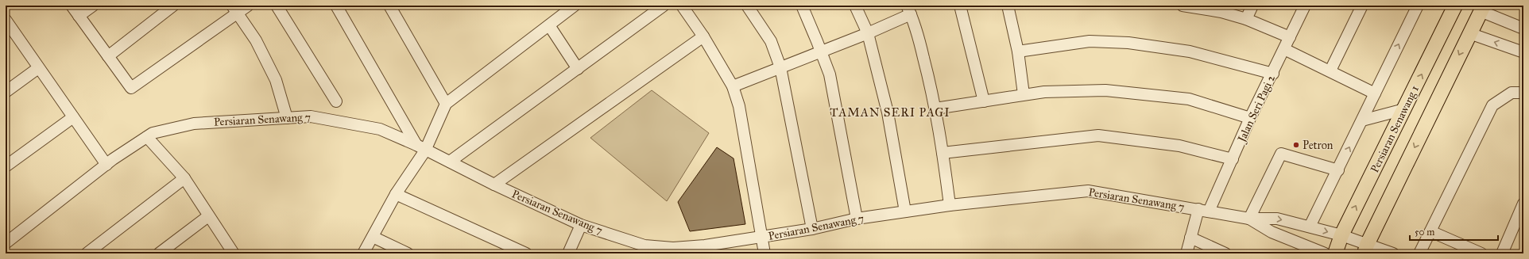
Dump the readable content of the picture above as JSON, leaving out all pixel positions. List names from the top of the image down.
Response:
{
  "streets": {
    "main road": ["Persiaran Senawang 1"],
    "street": ["Jalan Seri Pagi 2", "Persiaran Senawang 7"]
  },
  "crossings": [
    ["Jalan Seri Pagi 2", "Persiaran Senawang 7"]
  ],
  "districts": ["TAMAN SERI PAGI"],
  "places": ["Petron"],
  "scale_bar": "50 m"
}
